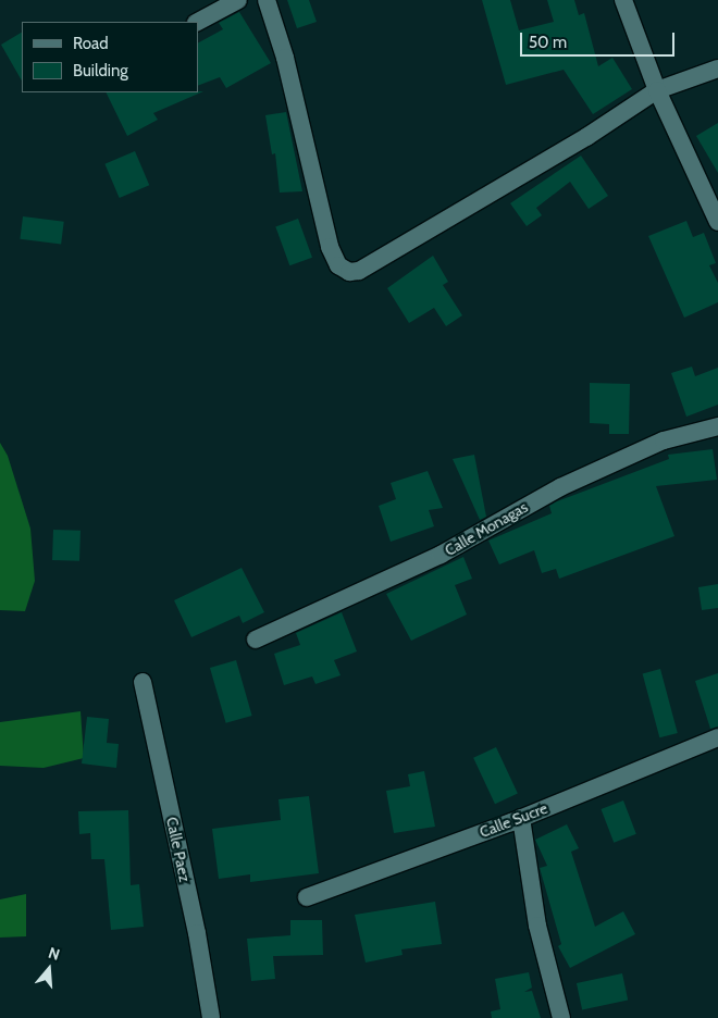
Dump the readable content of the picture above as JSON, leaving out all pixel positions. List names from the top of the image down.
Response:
{
  "streets": {
    "street": ["Calle Monagas", "Calle Sucre", "Calle Paez"]
  },
  "legend": ["Road", "Building"],
  "scale_bar": "50 m",
  "north": "top"
}
